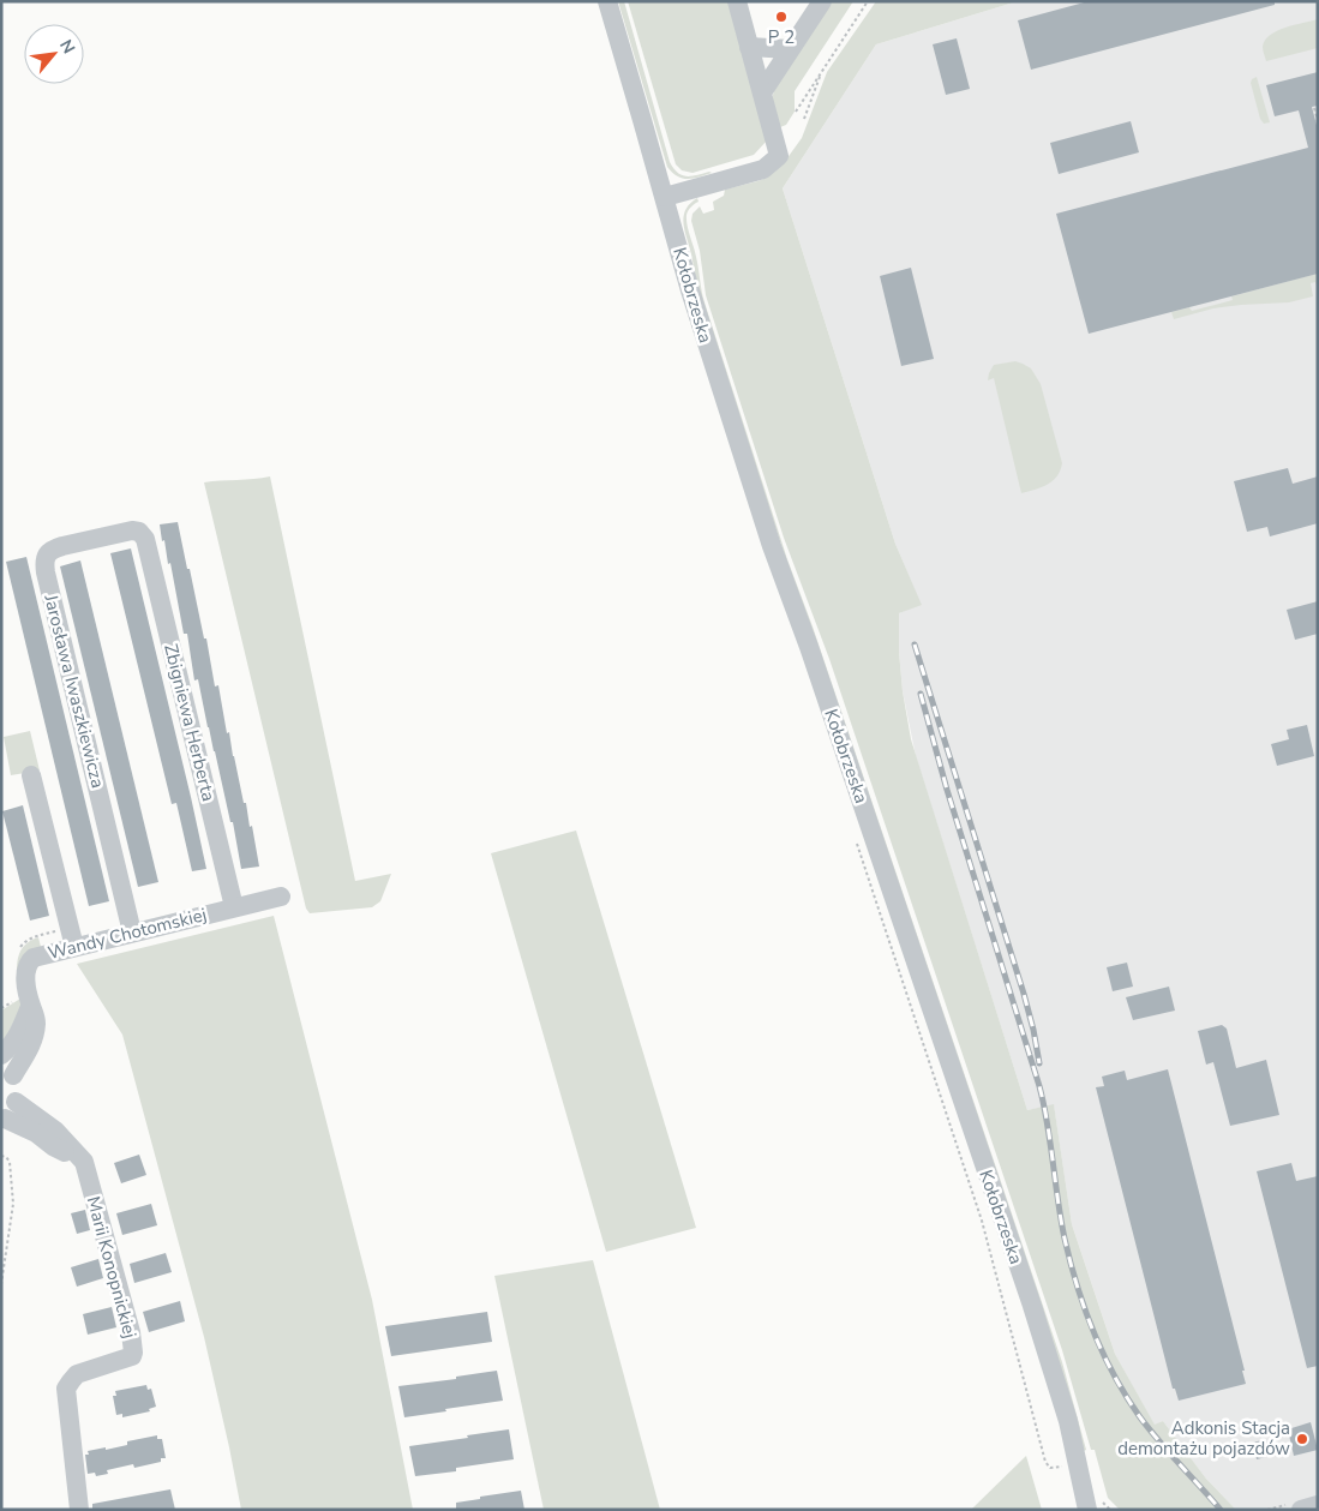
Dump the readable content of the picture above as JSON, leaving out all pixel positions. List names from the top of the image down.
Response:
{
  "streets": {
    "street": [
      "Kołobrzeska",
      "Jarosława Iwaszkiewicza",
      "Zbigniewa Herberta",
      "Wandy Chotomskiej",
      "Marii Konopnickiej"
    ]
  },
  "crossings": [
    ["Jarosława Iwaszkiewicza", "Zbigniewa Herberta"],
    ["Jarosława Iwaszkiewicza", "Wandy Chotomskiej"],
    ["Zbigniewa Herberta", "Wandy Chotomskiej"]
  ],
  "places": ["P 2", "Adkonis Stacja demontażu pojazdów"],
  "north": "top right"
}
